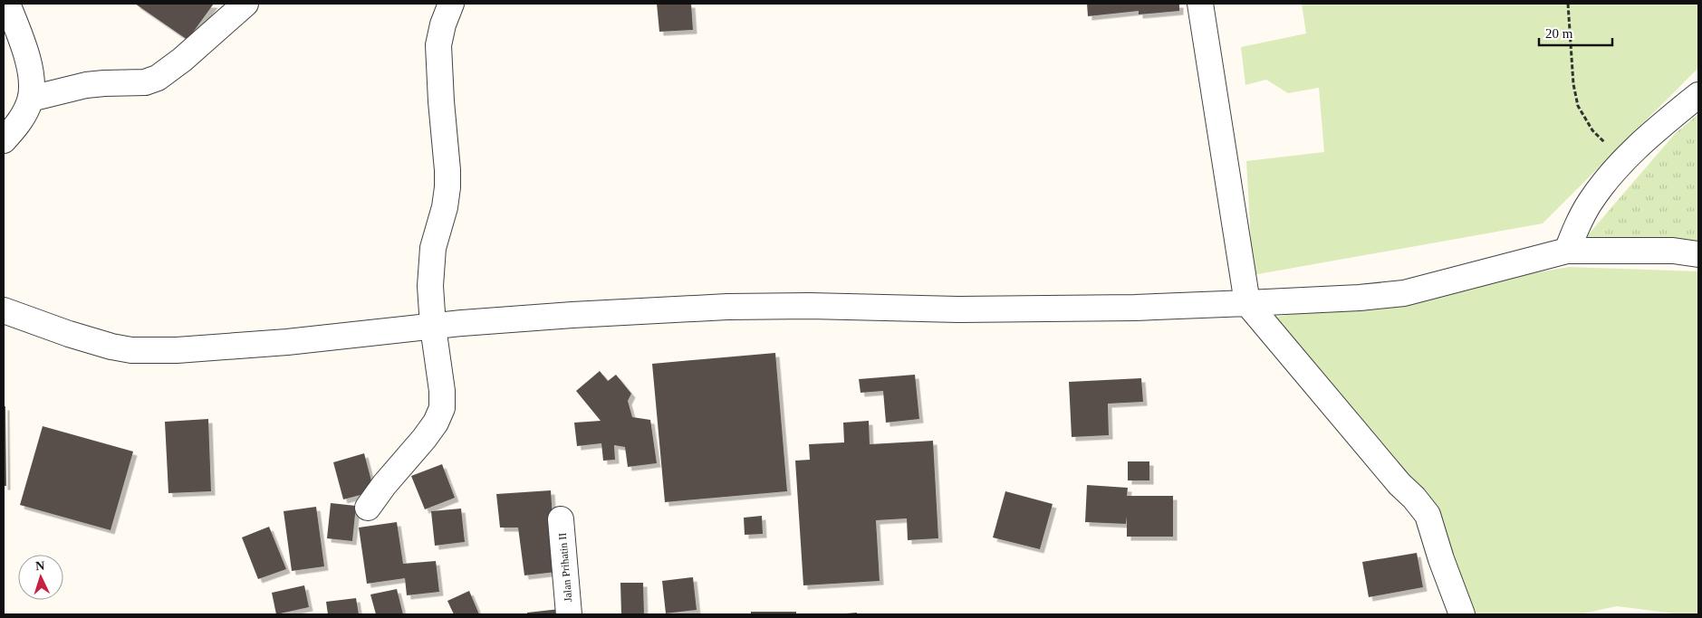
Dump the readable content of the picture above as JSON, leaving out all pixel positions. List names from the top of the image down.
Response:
{
  "streets": {
    "street": ["Jalan Prihatin II"]
  },
  "scale_bar": "20 m",
  "north": "top"
}
